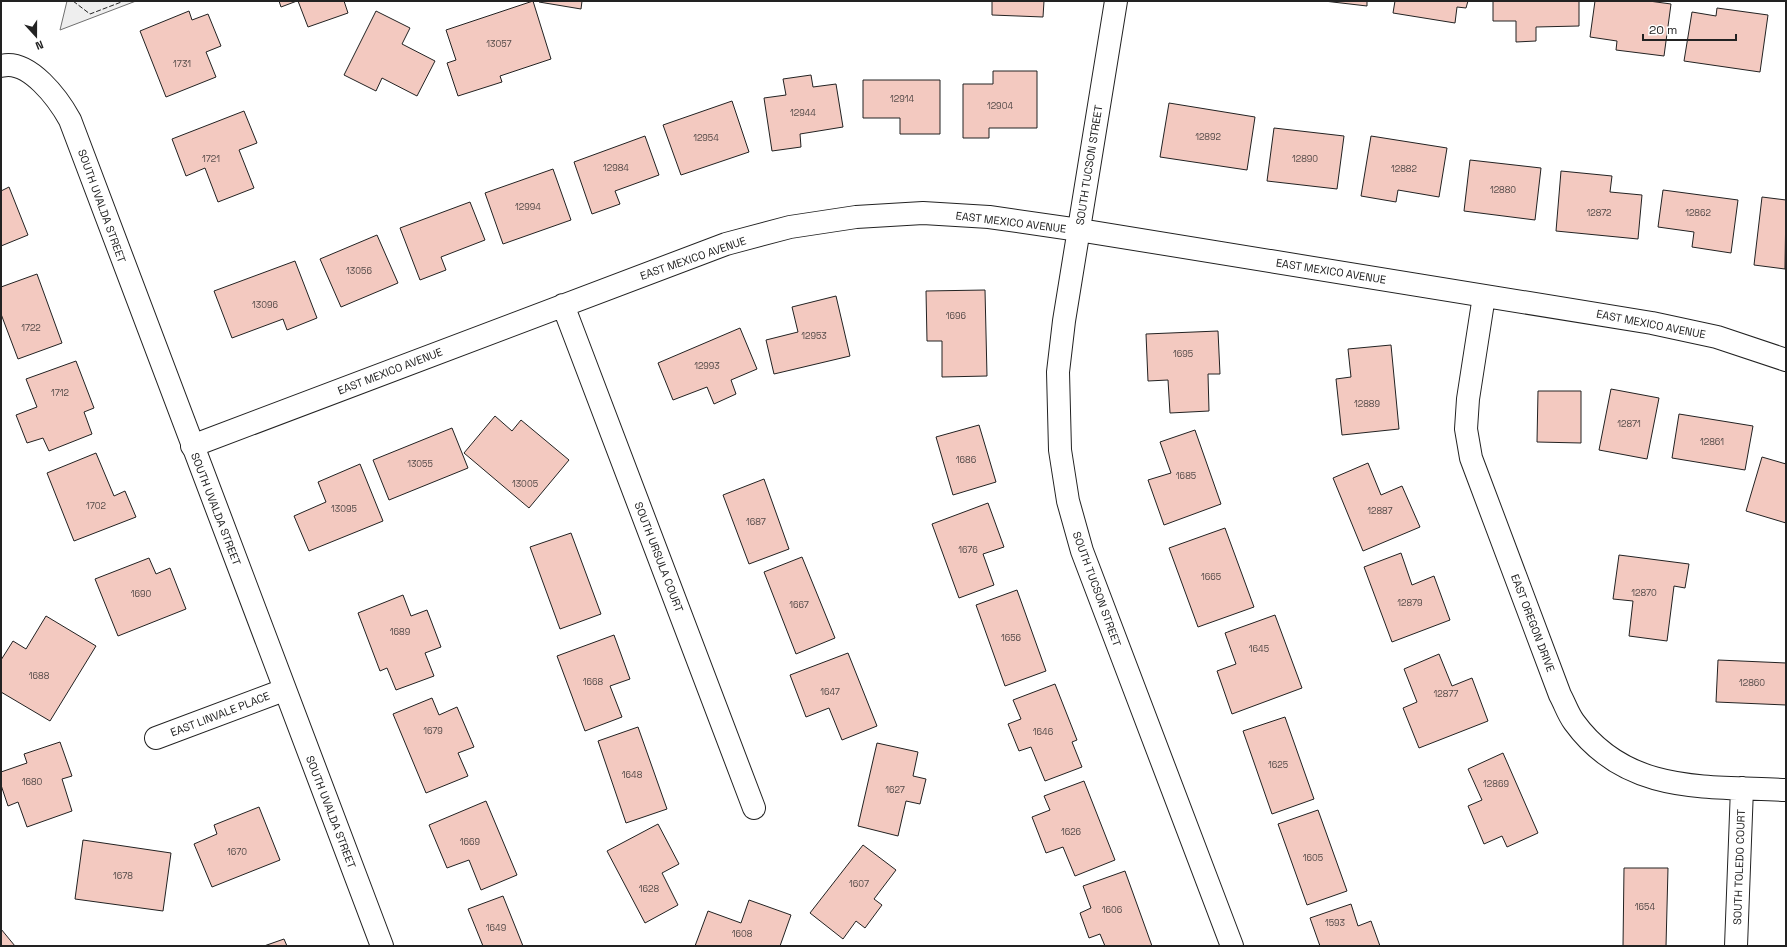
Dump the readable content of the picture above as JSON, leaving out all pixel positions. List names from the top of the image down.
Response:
{
  "streets": {
    "street": [
      "SOUTH TUCSON STREET",
      "SOUTH UVALDA STREET",
      "EAST MEXICO AVENUE",
      "SOUTH URSULA COURT",
      "EAST OREGON DRIVE",
      "EAST LINVALE PLACE",
      "SOUTH TOLEDO COURT"
    ]
  },
  "crossings": [
    ["SOUTH TUCSON STREET", "EAST MEXICO AVENUE"],
    ["SOUTH UVALDA STREET", "EAST MEXICO AVENUE"],
    ["SOUTH UVALDA STREET", "EAST LINVALE PLACE"],
    ["EAST MEXICO AVENUE", "SOUTH URSULA COURT"],
    ["EAST MEXICO AVENUE", "EAST OREGON DRIVE"],
    ["EAST OREGON DRIVE", "SOUTH TOLEDO COURT"]
  ],
  "house_numbers": [
    "13057",
    "1731",
    "12914",
    "12904",
    "12944",
    "12892",
    "12954",
    "1721",
    "12890",
    "12984",
    "12882",
    "12880",
    "12994",
    "12872",
    "12862",
    "13056",
    "13096",
    "1696",
    "1722",
    "12953",
    "1695",
    "12993",
    "1712",
    "12889",
    "12871",
    "12861",
    "1686",
    "13055",
    "1685",
    "13005",
    "1702",
    "13095",
    "12887",
    "1687",
    "1676",
    "1665",
    "12870",
    "1690",
    "12879",
    "1667",
    "1689",
    "1656",
    "1645",
    "1688",
    "1668",
    "12860",
    "1647",
    "12877",
    "1679",
    "1646",
    "1625",
    "1648",
    "1680",
    "12869",
    "1627",
    "1626",
    "1669",
    "1670",
    "1605",
    "1678",
    "1607",
    "1628",
    "1654",
    "1606",
    "1593",
    "1649",
    "1608"
  ],
  "scale_bar": "20 m",
  "north": "bottom"
}
